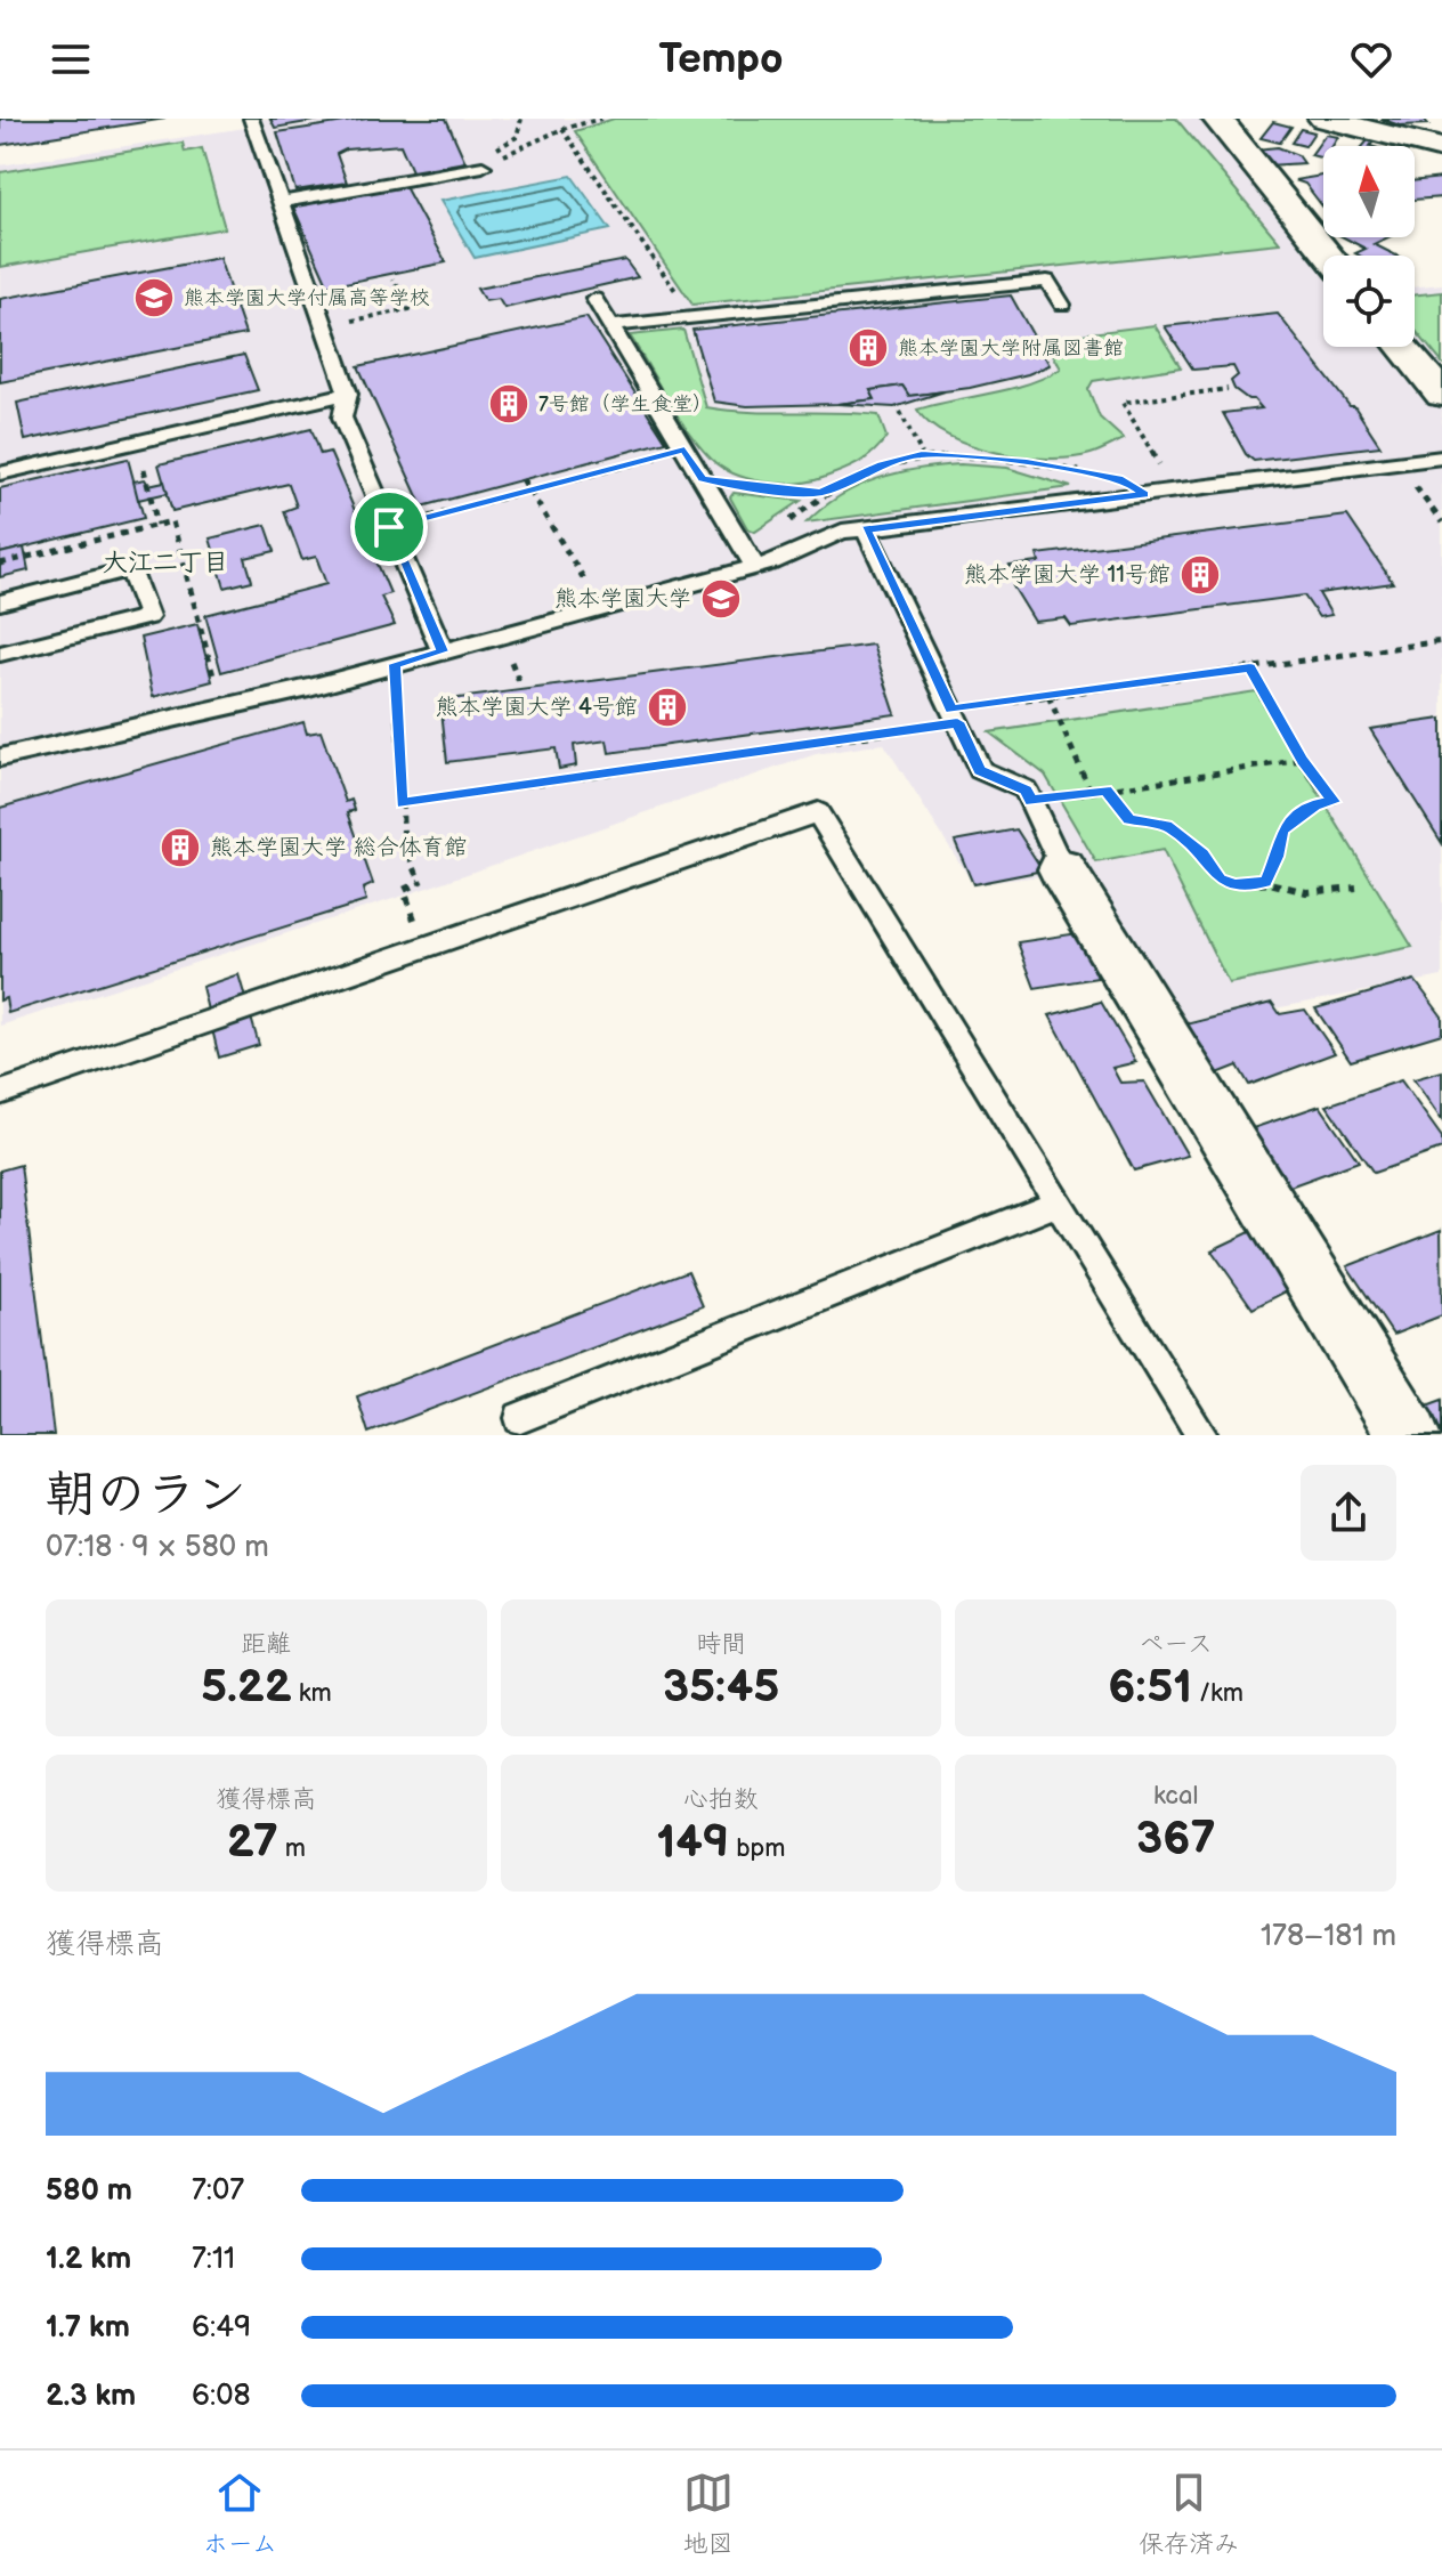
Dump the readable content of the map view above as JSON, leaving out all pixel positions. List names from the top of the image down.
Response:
{
  "districts": ["大江二丁目"],
  "places": {
    "school or university": ["熊本学園大学付属高等学校", "熊本学園大学"],
    "building": [
      "熊本学園大学附属図書館",
      "7号館（学生食堂）",
      "熊本学園大学 11号館",
      "熊本学園大学 4号館",
      "熊本学園大学 総合体育館"
    ]
  },
  "north": "top",
  "page": {
    "header": "Tempo",
    "heading": ["朝のラン", "07:18 · 9 × 580 m"],
    "stats": [
      ["距離", "5.22 km"],
      ["時間", "35:45"],
      ["ペース", "6:51 /km"],
      ["獲得標高", "27 m"],
      ["心拍数", "149 bpm"],
      ["kcal", "367"]
    ],
    "chart": ["獲得標高", "178–181 m"],
    "list": [
      {
        "name": "580 m",
        "note": "7:07"
      },
      {
        "name": "1.2 km",
        "note": "7:11"
      },
      {
        "name": "1.7 km",
        "note": "6:49"
      },
      {
        "name": "2.3 km",
        "note": "6:08"
      }
    ],
    "tabs": ["ホーム", "地図", "保存済み"]
  }
}
